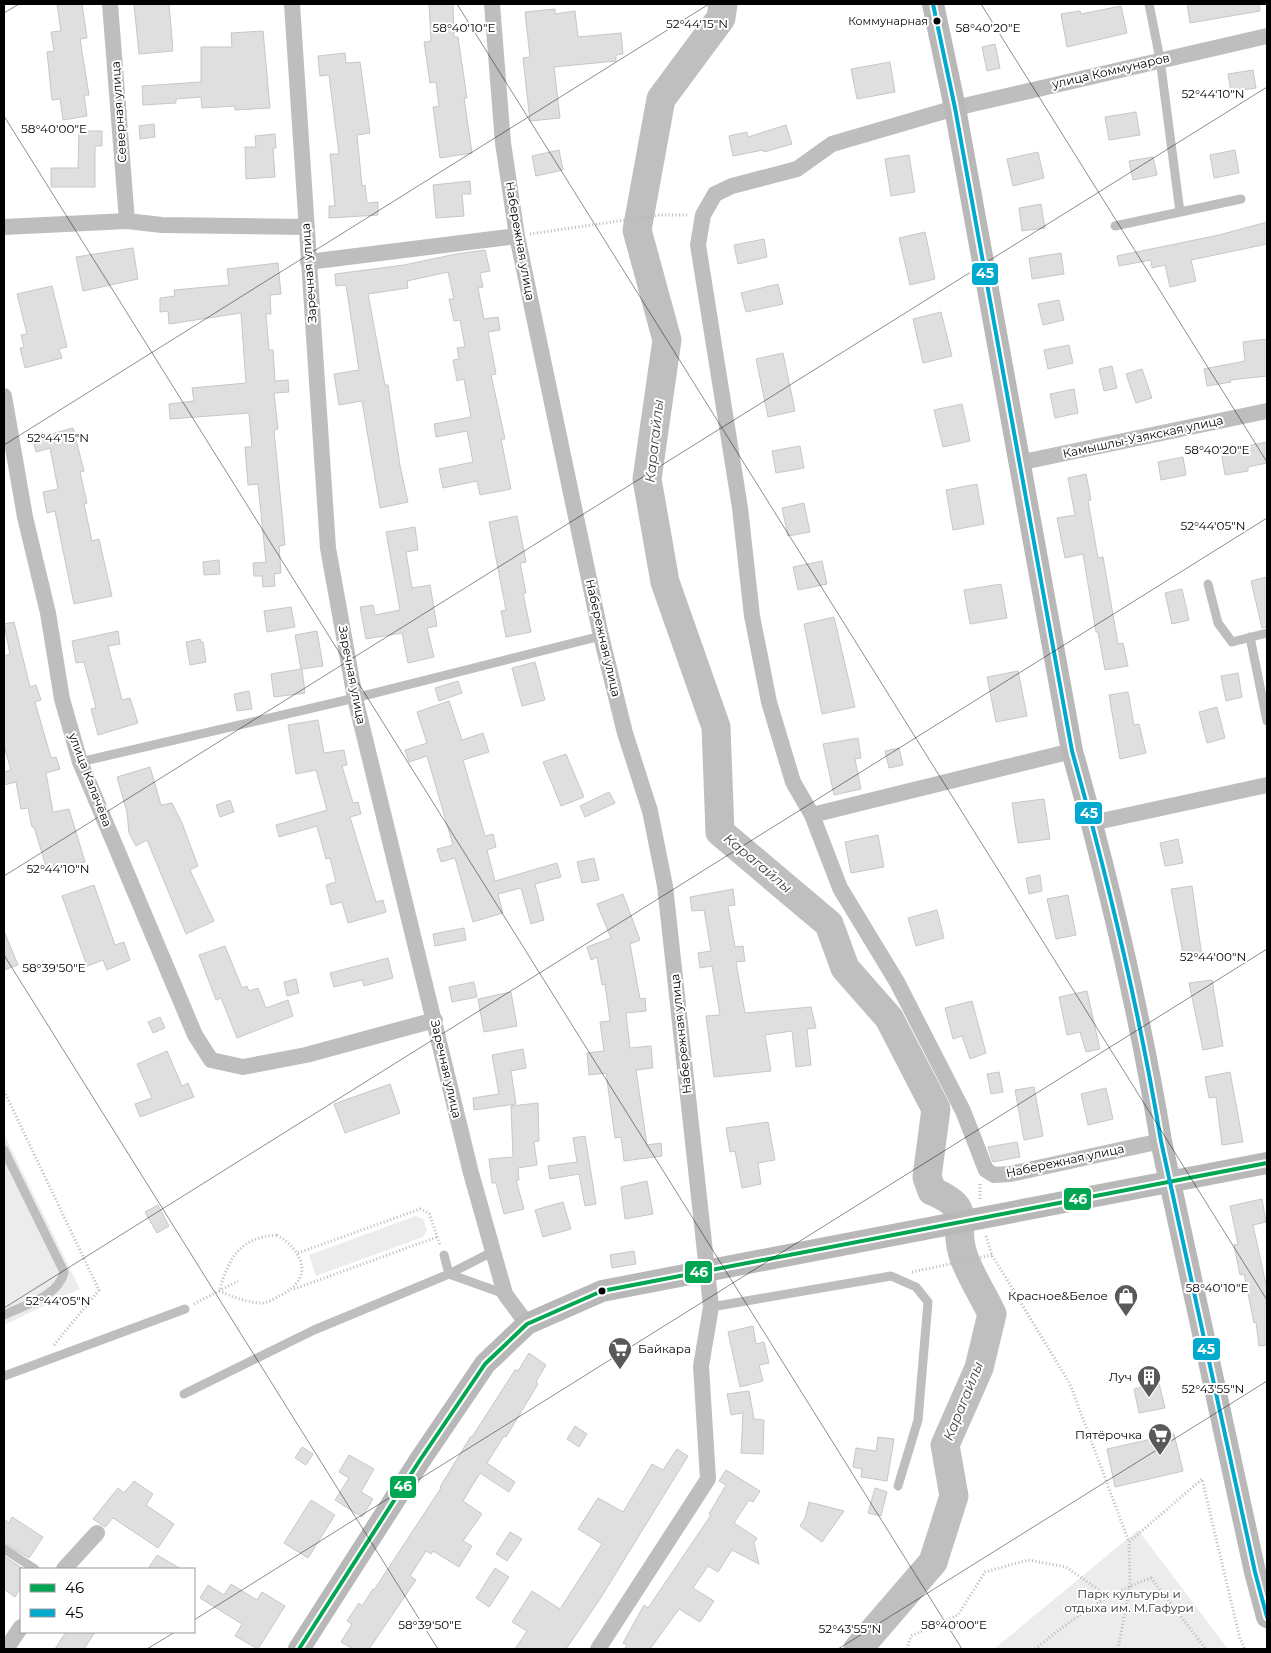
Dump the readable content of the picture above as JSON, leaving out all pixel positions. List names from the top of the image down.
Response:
{
  "streets": {
    "street": [
      "улица Коммунаров",
      "Северная улица",
      "Набережная улица",
      "Заречная улица",
      "Камышлы-Узякская улица",
      "улица Калачёва"
    ]
  },
  "crossings": [
    ["улица Коммунаров", "Набережная улица"],
    ["Заречная улица", "улица Калачёва"]
  ],
  "water": ["Карагайлы"],
  "parks": ["Парк культуры и отдыха им. М.Гафури"],
  "places": {
    "other": ["Коммунарная"],
    "shop": ["Красное&Белое"],
    "supermarket": ["Байкара", "Пятёрочка"],
    "building": ["Луч"]
  },
  "lines": ["transit line 45", "transit line 46"],
  "legend": ["46", "45"],
  "coordinates": [
    "52°44'15\"N",
    "58°40'10\"E",
    "58°40'20\"E",
    "52°44'10\"N",
    "58°40'00\"E",
    "52°44'05\"N",
    "52°44'00\"N",
    "58°39'50\"E",
    "52°43'55\"N"
  ]
}
